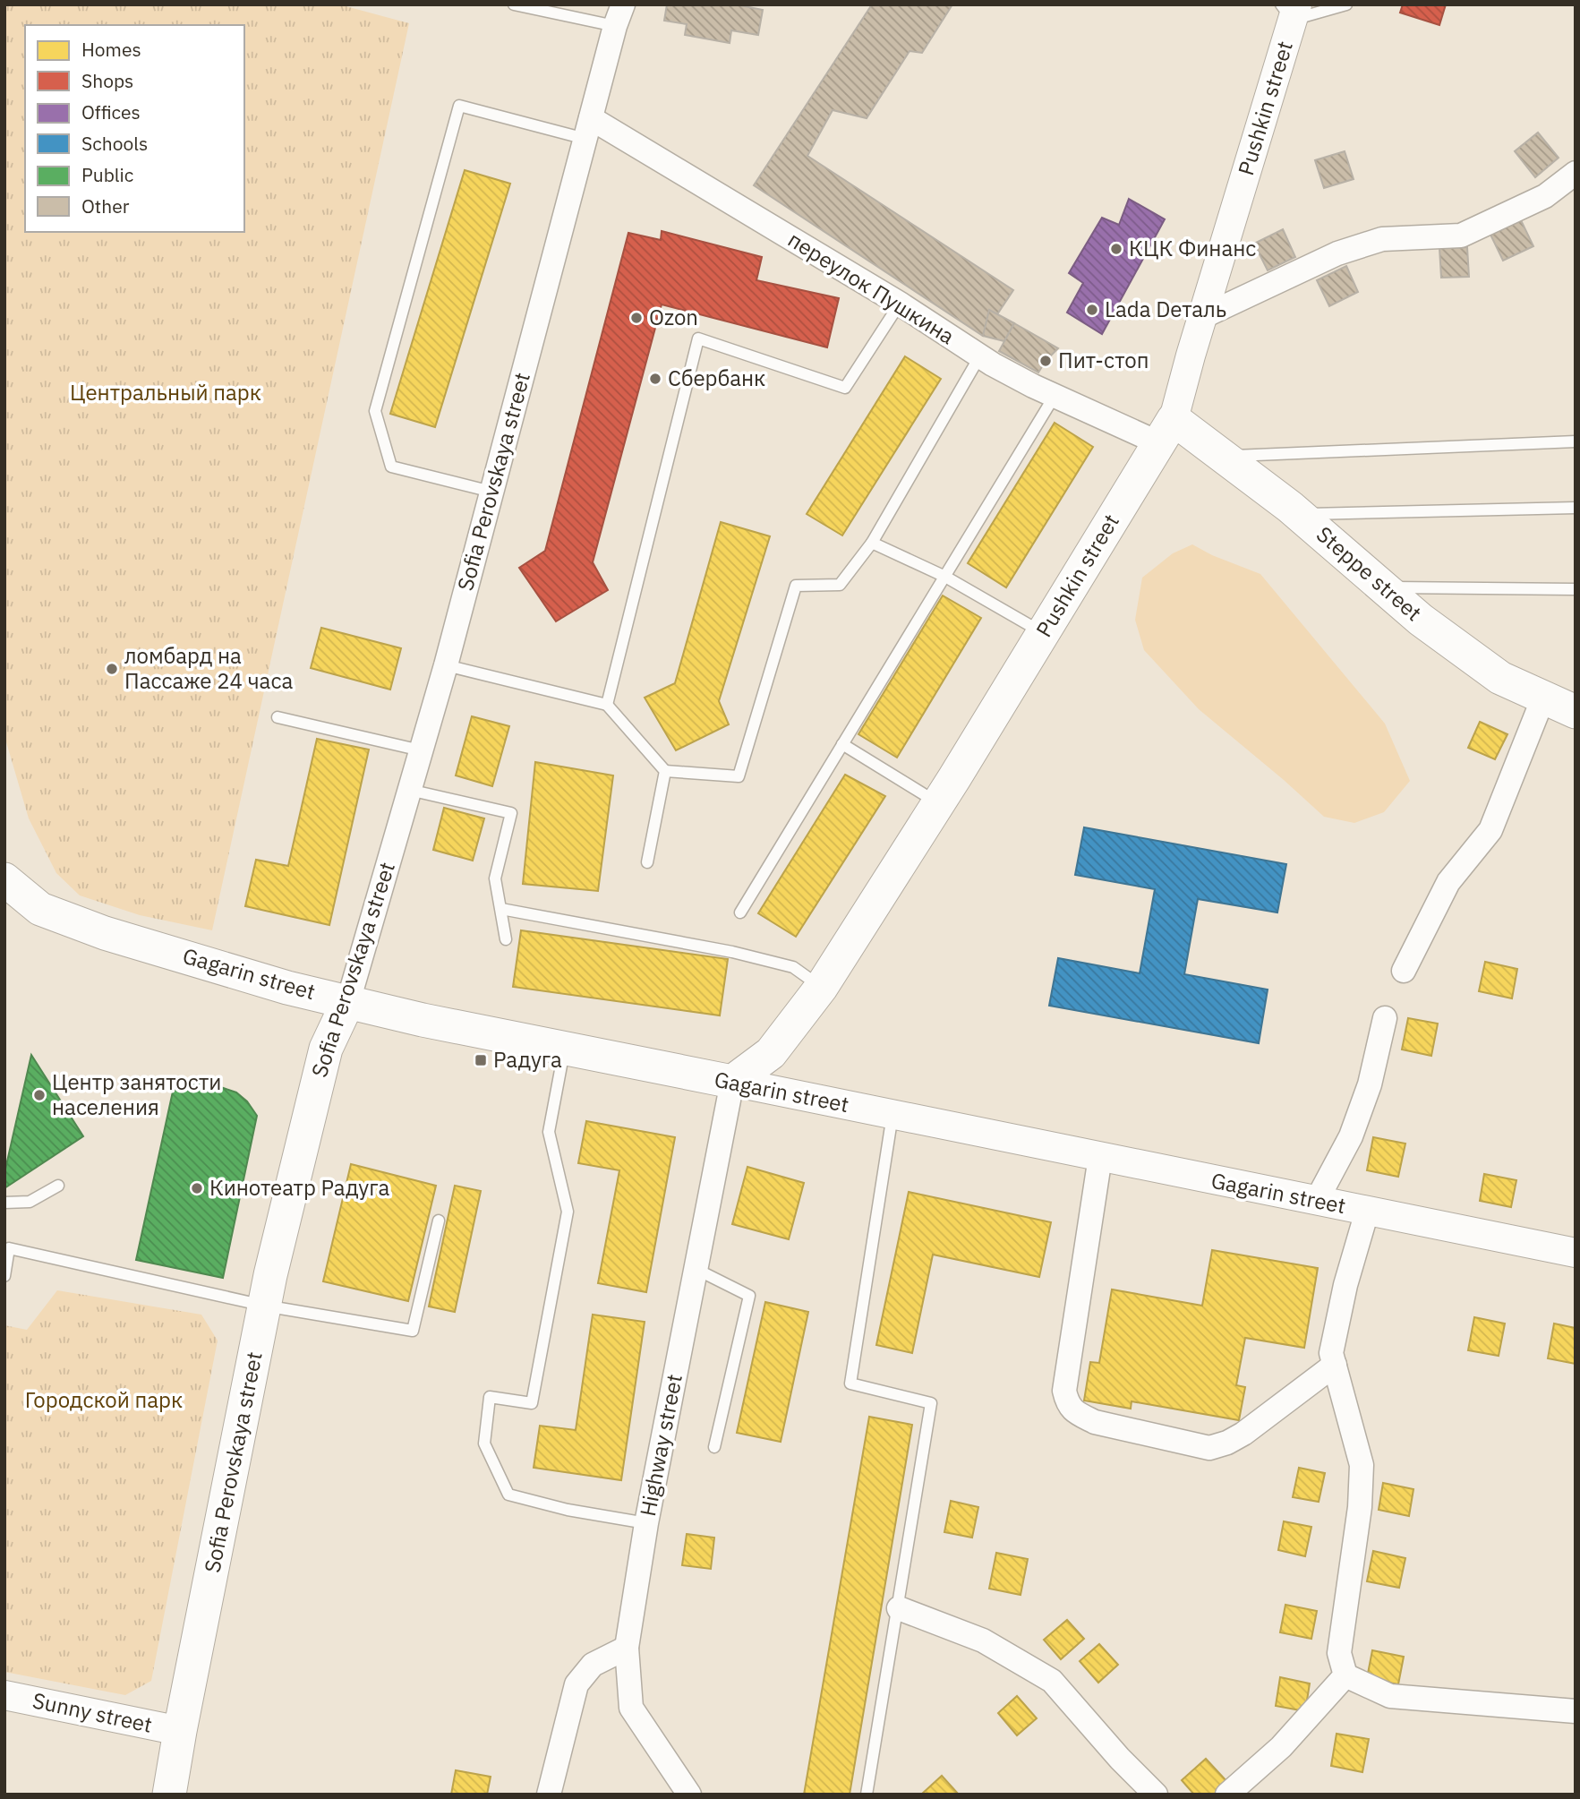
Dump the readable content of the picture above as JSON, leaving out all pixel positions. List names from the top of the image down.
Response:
{
  "streets": {
    "main road": [
      "Pushkin street",
      "Sofia Perovskaya street",
      "Steppe street",
      "Gagarin street"
    ],
    "street": ["переулок Пушкина", "Highway street", "Sunny street"]
  },
  "crossings": [
    ["Pushkin street", "переулок Пушкина"],
    ["Pushkin street", "Steppe street"],
    ["Pushkin street", "Gagarin street"],
    ["Pushkin street", "Highway street"],
    ["переулок Пушкина", "Sofia Perovskaya street"],
    ["переулок Пушкина", "Steppe street"],
    ["Sofia Perovskaya street", "Gagarin street"],
    ["Sofia Perovskaya street", "Sunny street"],
    ["Gagarin street", "Highway street"]
  ],
  "parks": ["Центральный парк", "Городской парк"],
  "places": {
    "other": [
      "КЦК Финанс",
      "Lada Dеталь",
      "Ozon",
      "Пит-стоп",
      "Сбербанк",
      "ломбард на Пассаже 24 часа",
      "Центр занятости населения",
      "Кинотеатр Радуга"
    ],
    "transit": ["Радуга"]
  },
  "legend": [
    "Homes",
    "Shops",
    "Offices",
    "Schools",
    "Public",
    "Other"
  ]
}
